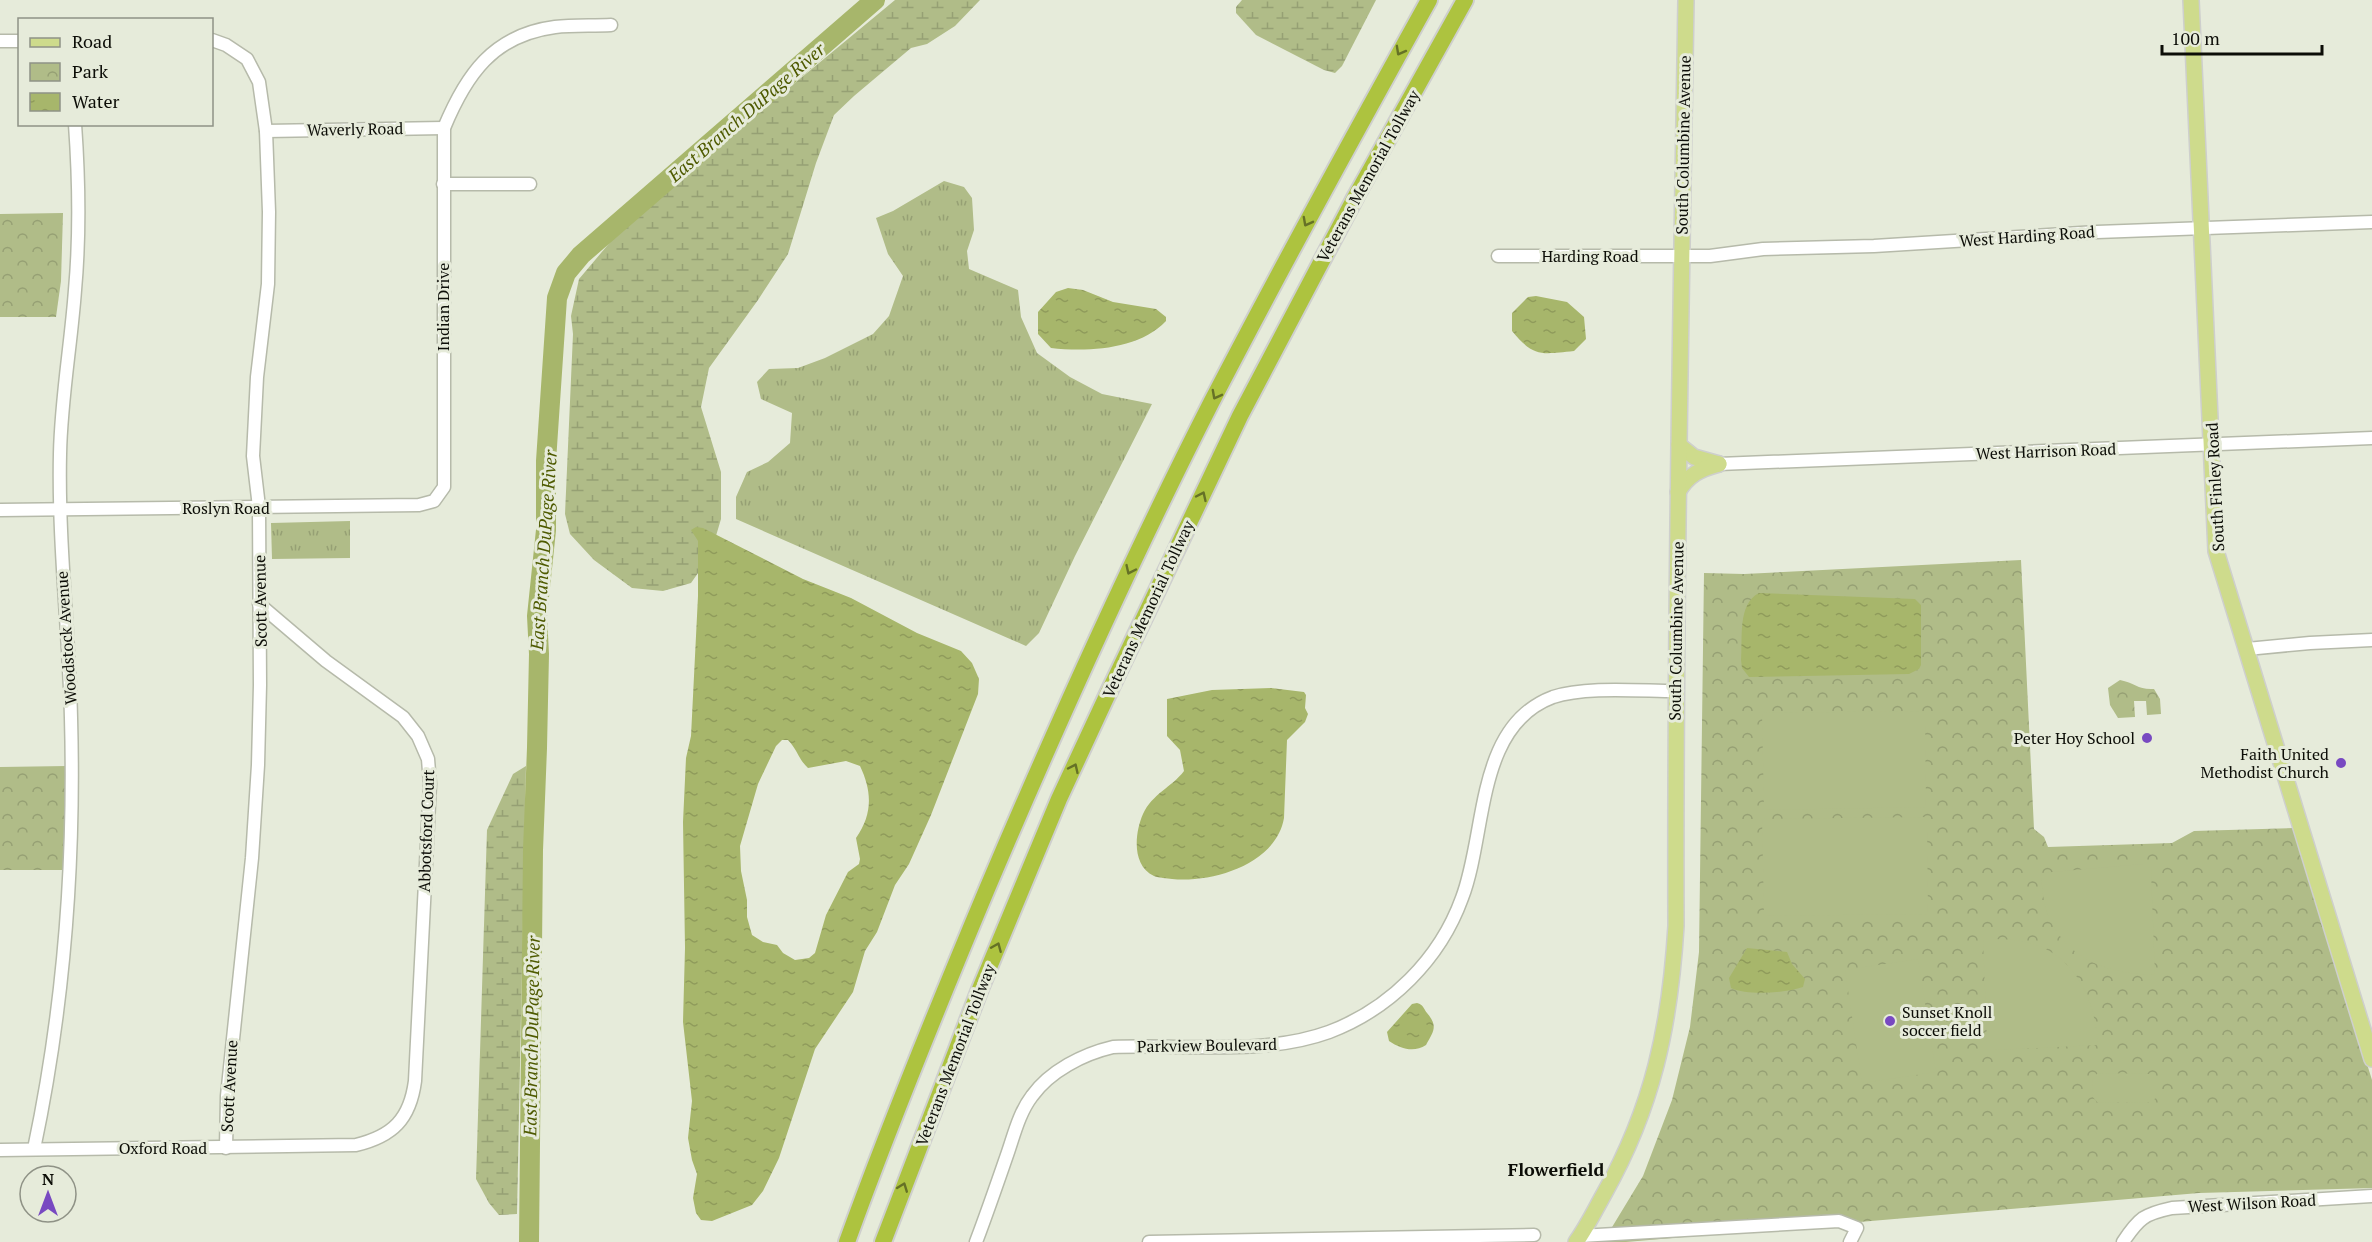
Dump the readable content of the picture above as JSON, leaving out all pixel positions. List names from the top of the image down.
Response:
{
  "streets": {
    "highway": ["Veterans Memorial Tollway"],
    "main road": ["South Columbine Avenue", "South Finley Road"],
    "street": [
      "Waverly Road",
      "West Harding Road",
      "Harding Road",
      "Indian Drive",
      "West Harrison Road",
      "Roslyn Road",
      "Scott Avenue",
      "Woodstock Avenue",
      "Abbotsford Court",
      "Parkview Boulevard",
      "Oxford Road",
      "West Wilson Road"
    ]
  },
  "crossings": [
    ["Waverly Road", "Indian Drive"],
    ["Waverly Road", "Scott Avenue"],
    ["South Columbine Avenue", "West Harding Road"],
    ["South Columbine Avenue", "Harding Road"],
    ["South Columbine Avenue", "Parkview Boulevard"],
    ["West Harding Road", "Harding Road"],
    ["West Harding Road", "South Finley Road"],
    ["Indian Drive", "Roslyn Road"],
    ["West Harrison Road", "South Finley Road"],
    ["Roslyn Road", "Scott Avenue"],
    ["Roslyn Road", "Woodstock Avenue"],
    ["Scott Avenue", "Abbotsford Court"],
    ["Scott Avenue", "Oxford Road"],
    ["Woodstock Avenue", "Oxford Road"],
    ["Abbotsford Court", "Oxford Road"]
  ],
  "districts": ["Flowerfield"],
  "water": ["East Branch DuPage River"],
  "places": ["Peter Hoy School", "Faith United Methodist Church", "Sunset Knoll soccer field"],
  "legend": ["Road", "Park", "Water"],
  "scale_bar": "100 m",
  "north": "top"
}
